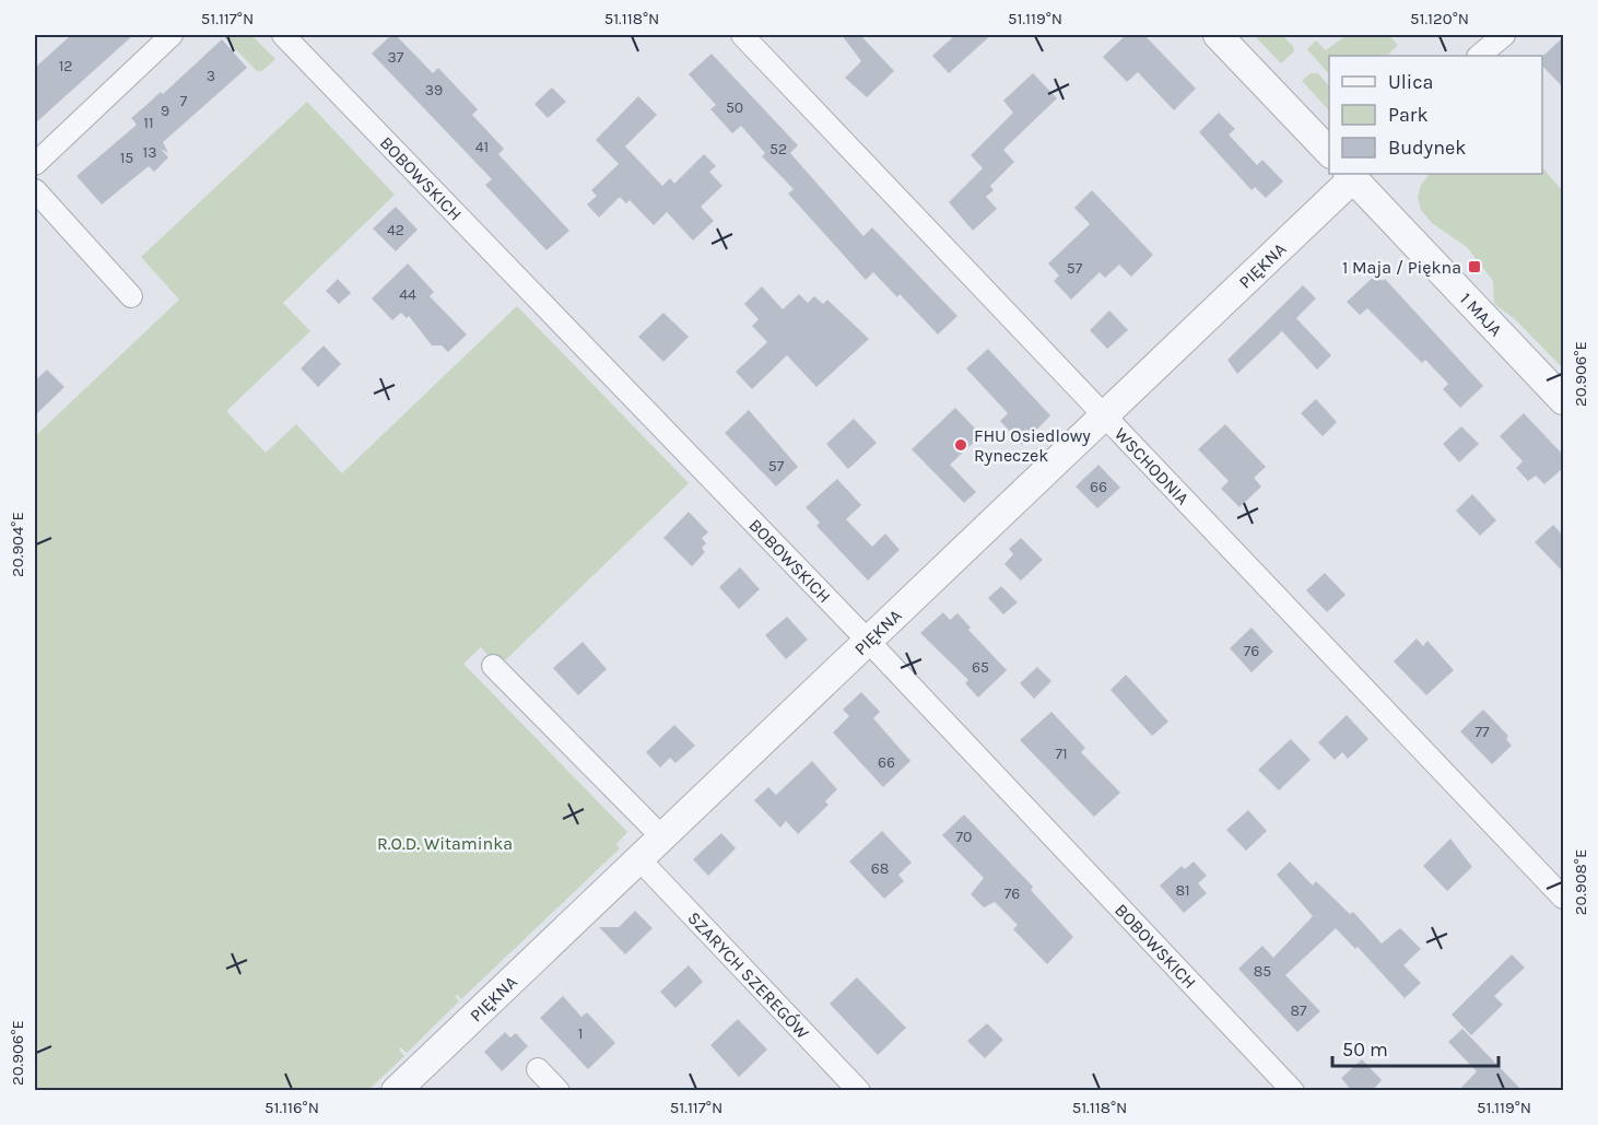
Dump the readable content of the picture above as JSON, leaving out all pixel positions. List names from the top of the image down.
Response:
{
  "streets": {
    "street": [
      "BOBOWSKICH",
      "PIĘKNA",
      "1 MAJA",
      "WSCHODNIA",
      "SZARYCH SZEREGÓW"
    ]
  },
  "crossings": [
    ["BOBOWSKICH", "PIĘKNA"],
    ["PIĘKNA", "1 MAJA"],
    ["PIĘKNA", "WSCHODNIA"],
    ["PIĘKNA", "SZARYCH SZEREGÓW"]
  ],
  "parks": ["R.O.D. Witaminka"],
  "places": {
    "transit": ["1 Maja / Piękna"],
    "other": ["FHU Osiedlowy Ryneczek"]
  },
  "house_numbers": [
    "37",
    "12",
    "3",
    "39",
    "7",
    "50",
    "9",
    "11",
    "41",
    "52",
    "13",
    "15",
    "42",
    "57",
    "44",
    "57",
    "66",
    "76",
    "65",
    "77",
    "71",
    "66",
    "70",
    "68",
    "81",
    "76",
    "85",
    "87",
    "1"
  ],
  "legend": ["Ulica", "Park", "Budynek"],
  "scale_bar": "50 m",
  "coordinates": [
    "51.117°N",
    "51.118°N",
    "51.119°N",
    "51.120°N",
    "20.906°E",
    "20.904°E",
    "20.908°E",
    "51.116°N"
  ]
}
